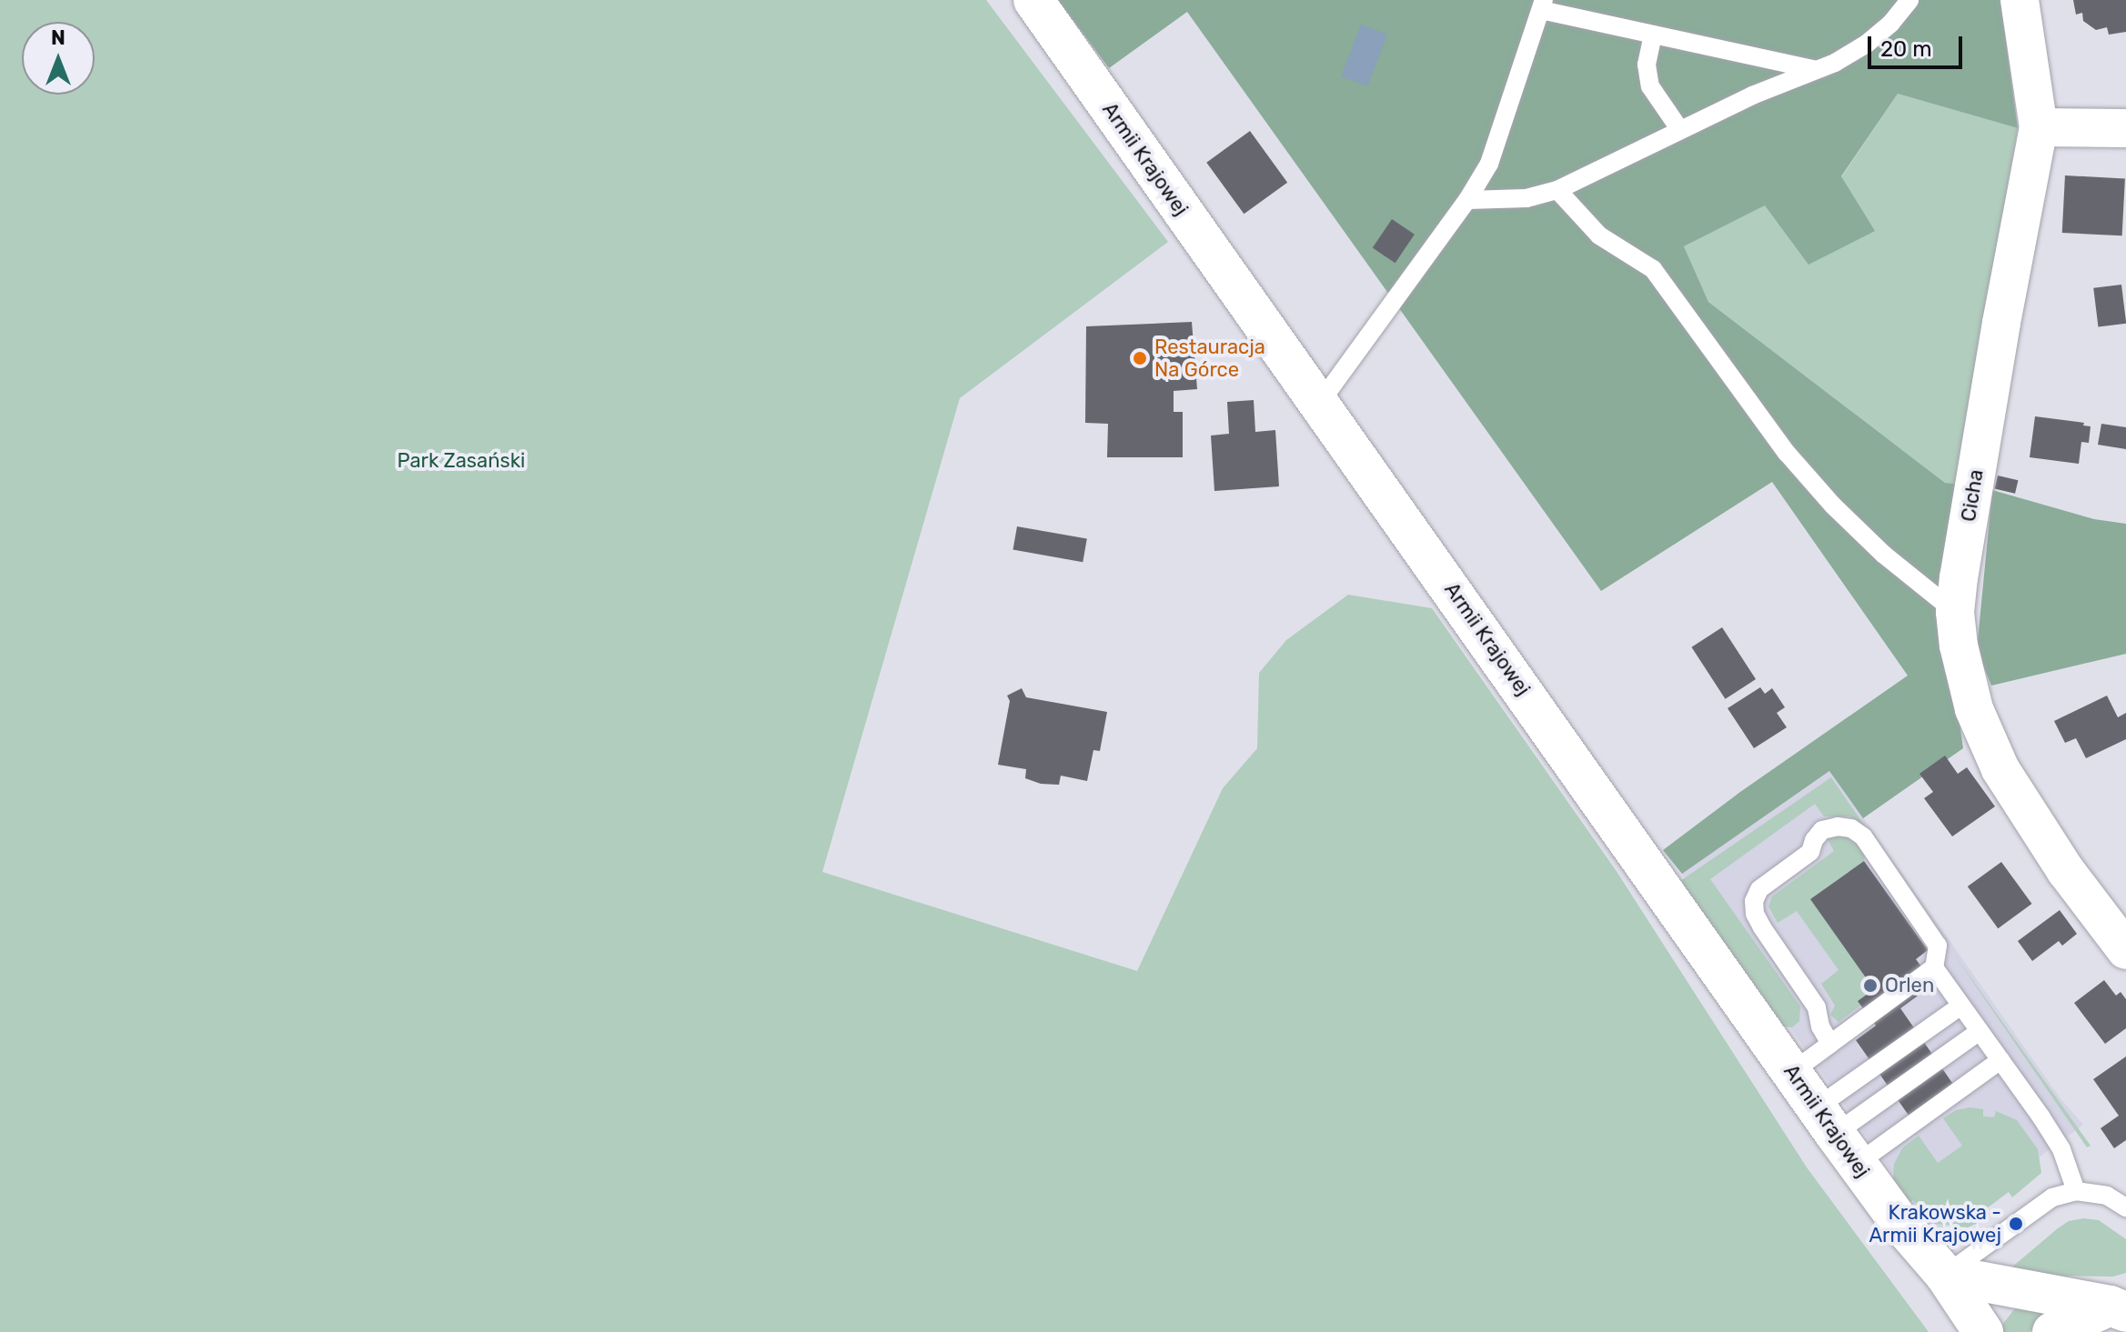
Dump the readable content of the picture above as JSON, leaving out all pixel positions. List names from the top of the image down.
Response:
{
  "streets": {
    "street": ["Armii Krajowej", "Cicha"]
  },
  "parks": ["Park Zasański"],
  "places": ["Restauracja Na Górce", "Orlen", "Krakowska - Armii Krajowej"],
  "scale_bar": "20 m",
  "north": "top"
}
